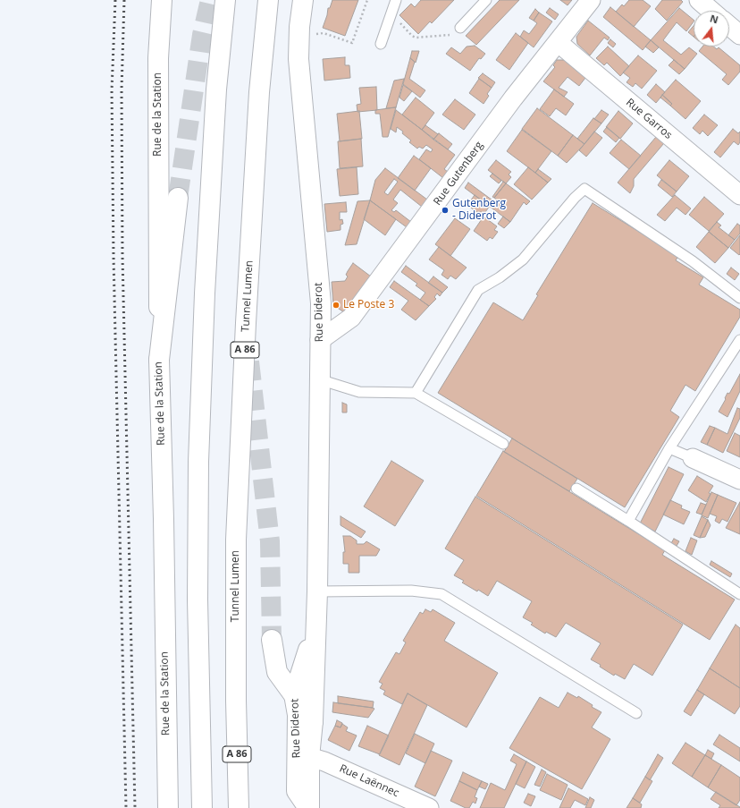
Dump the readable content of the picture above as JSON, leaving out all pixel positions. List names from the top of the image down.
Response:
{
  "streets": {
    "main road": [
      "Rue de la Station",
      "Tunnel Lumen",
      "Rue Diderot",
      "A 86"
    ],
    "street": ["Rue Garros", "Rue Gutenberg", "Rue Laënnec"]
  },
  "crossings": [
    ["Rue Garros", "Rue Gutenberg"],
    ["Rue Gutenberg", "Rue Diderot"],
    ["Rue Diderot", "Rue Laënnec"]
  ],
  "places": ["Gutenberg - Diderot", "Le Poste 3"],
  "north": "top"
}
